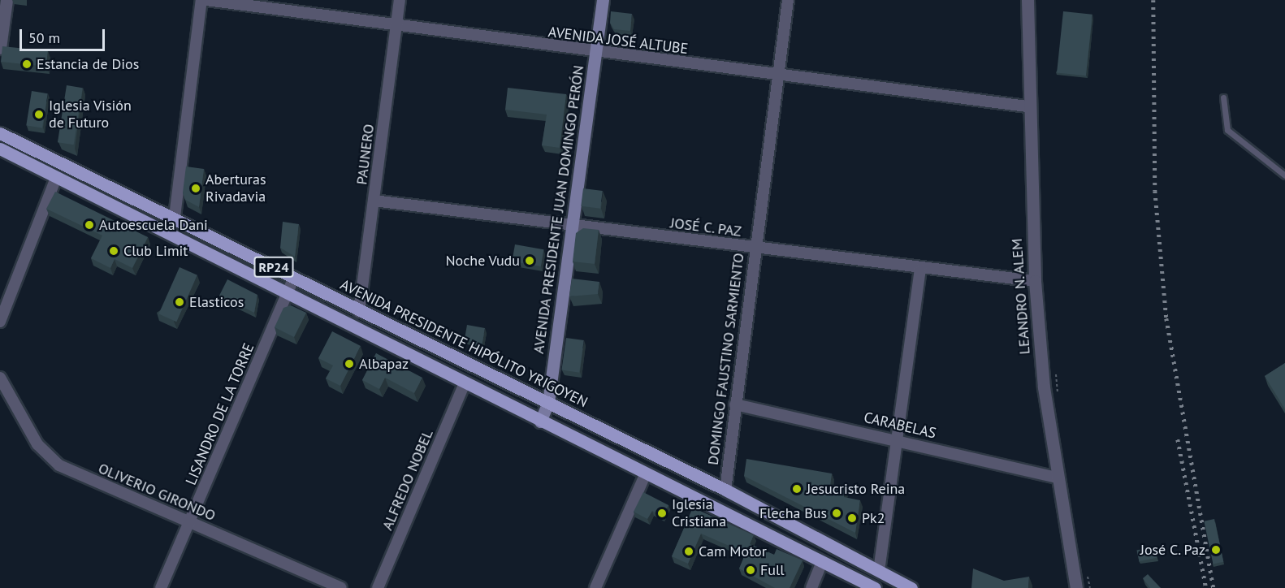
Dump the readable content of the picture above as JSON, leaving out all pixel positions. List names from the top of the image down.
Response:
{
  "streets": {
    "main road": ["AVENIDA PRESIDENTE JUAN DOMINGO PERÓN", "RP24", "AVENIDA PRESIDENTE HIPÓLITO YRIGOYEN"],
    "street": [
      "AVENIDA JOSÉ ALTUBE",
      "PAUNERO",
      "JOSÉ C. PAZ",
      "LEANDRO N. ALEM",
      "DOMINGO FAUSTINO SARMIENTO",
      "LISANDRO DE LA TORRE",
      "CARABELAS",
      "ALFREDO NOBEL",
      "OLIVERIO GIRONDO"
    ]
  },
  "crossings": [
    ["AVENIDA JOSÉ ALTUBE", "PAUNERO"],
    ["AVENIDA JOSÉ ALTUBE", "AVENIDA PRESIDENTE JUAN DOMINGO PERÓN"],
    ["AVENIDA JOSÉ ALTUBE", "LEANDRO N. ALEM"],
    ["AVENIDA JOSÉ ALTUBE", "DOMINGO FAUSTINO SARMIENTO"],
    ["PAUNERO", "JOSÉ C. PAZ"],
    ["PAUNERO", "AVENIDA PRESIDENTE HIPÓLITO YRIGOYEN"],
    ["AVENIDA PRESIDENTE JUAN DOMINGO PERÓN", "JOSÉ C. PAZ"],
    ["AVENIDA PRESIDENTE JUAN DOMINGO PERÓN", "RP24"],
    ["AVENIDA PRESIDENTE JUAN DOMINGO PERÓN", "AVENIDA PRESIDENTE HIPÓLITO YRIGOYEN"],
    ["JOSÉ C. PAZ", "LEANDRO N. ALEM"],
    ["JOSÉ C. PAZ", "DOMINGO FAUSTINO SARMIENTO"],
    ["RP24", "LISANDRO DE LA TORRE"],
    ["RP24", "ALFREDO NOBEL"],
    ["LEANDRO N. ALEM", "CARABELAS"],
    ["AVENIDA PRESIDENTE HIPÓLITO YRIGOYEN", "DOMINGO FAUSTINO SARMIENTO"],
    ["AVENIDA PRESIDENTE HIPÓLITO YRIGOYEN", "LISANDRO DE LA TORRE"],
    ["DOMINGO FAUSTINO SARMIENTO", "CARABELAS"],
    ["LISANDRO DE LA TORRE", "OLIVERIO GIRONDO"]
  ],
  "places": [
    "Estancia de Dios",
    "Iglesia Visión de Futuro",
    "Aberturas Rivadavia",
    "Autoescuela Dani",
    "Club Limit",
    "Noche Vudu",
    "Elasticos",
    "Albapaz",
    "Jesucristo Reina",
    "Iglesia Cristiana",
    "Flecha Bus",
    "Pk2",
    "José C. Paz",
    "Cam Motor",
    "Full"
  ],
  "scale_bar": "50 m"
}
